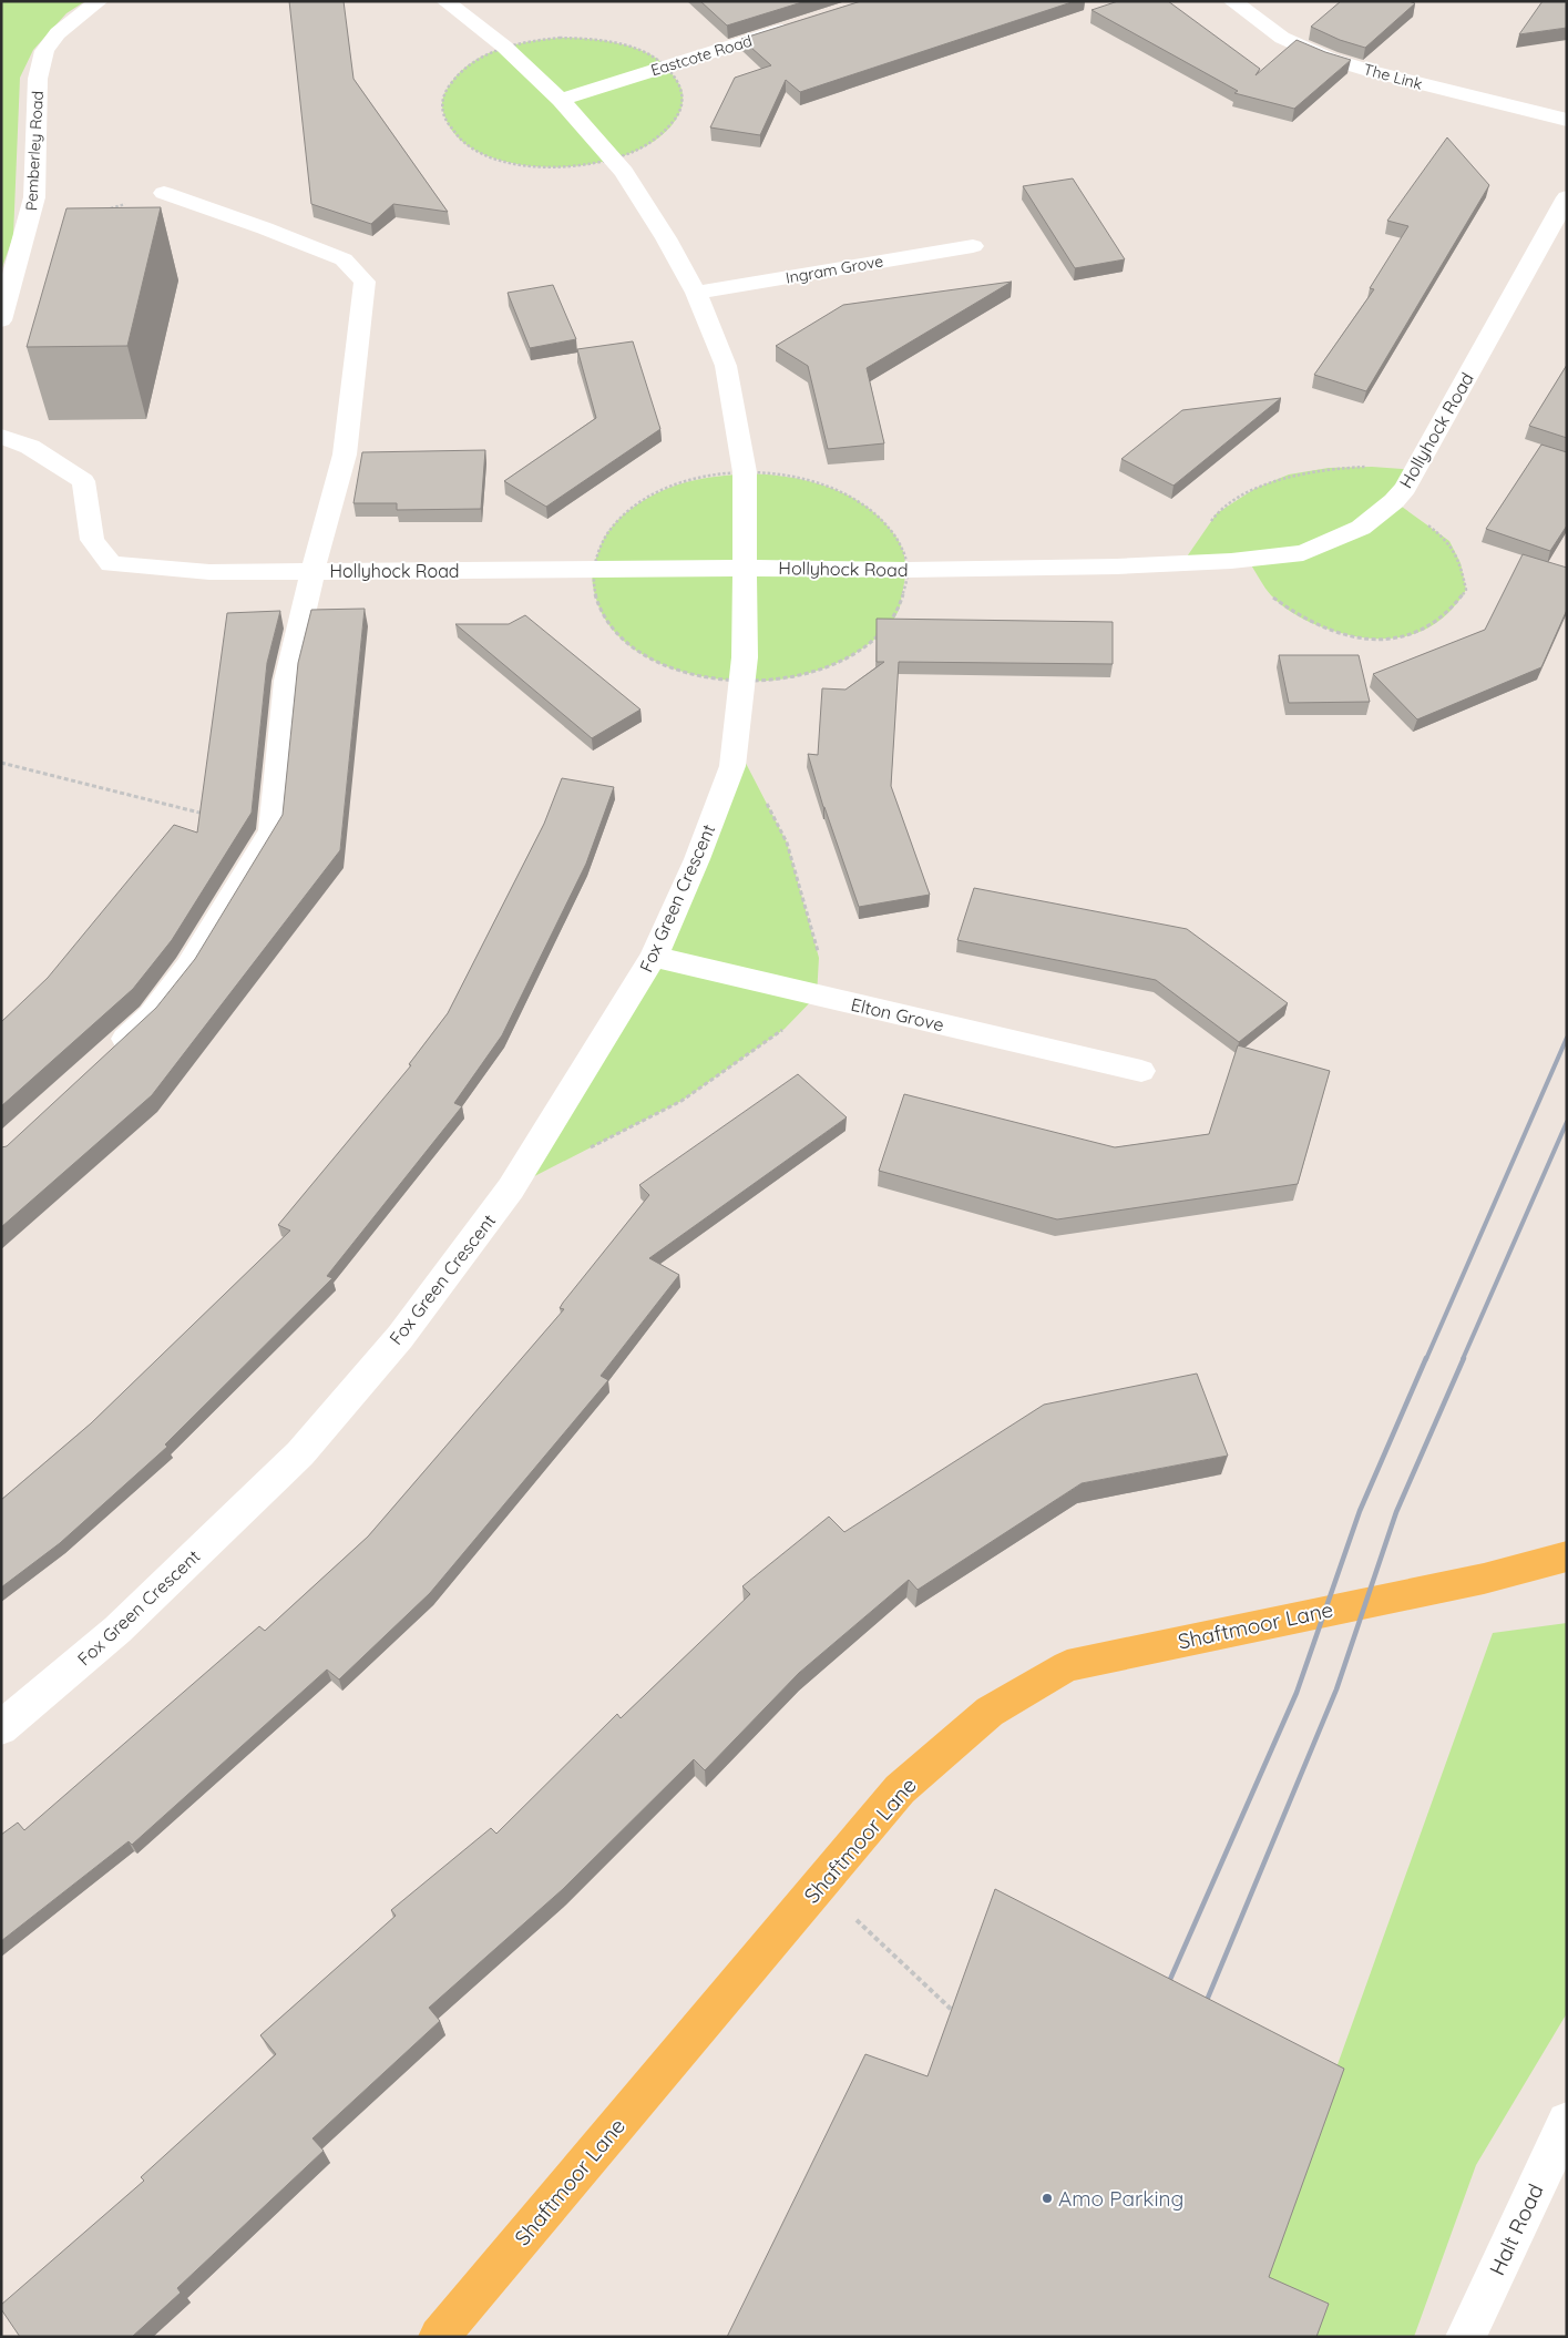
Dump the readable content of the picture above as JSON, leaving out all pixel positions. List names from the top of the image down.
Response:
{
  "streets": {
    "main road": ["Shaftmoor Lane"],
    "street": [
      "Eastcote Road",
      "The Link",
      "Pemberley Road",
      "Ingram Grove",
      "Hollyhock Road",
      "Fox Green Crescent",
      "Elton Grove",
      "Halt Road"
    ]
  },
  "crossings": [
    ["Eastcote Road", "Fox Green Crescent"],
    ["Ingram Grove", "Fox Green Crescent"],
    ["Hollyhock Road", "Fox Green Crescent"],
    ["Fox Green Crescent", "Elton Grove"]
  ],
  "places": ["Amo Parking"]
}
